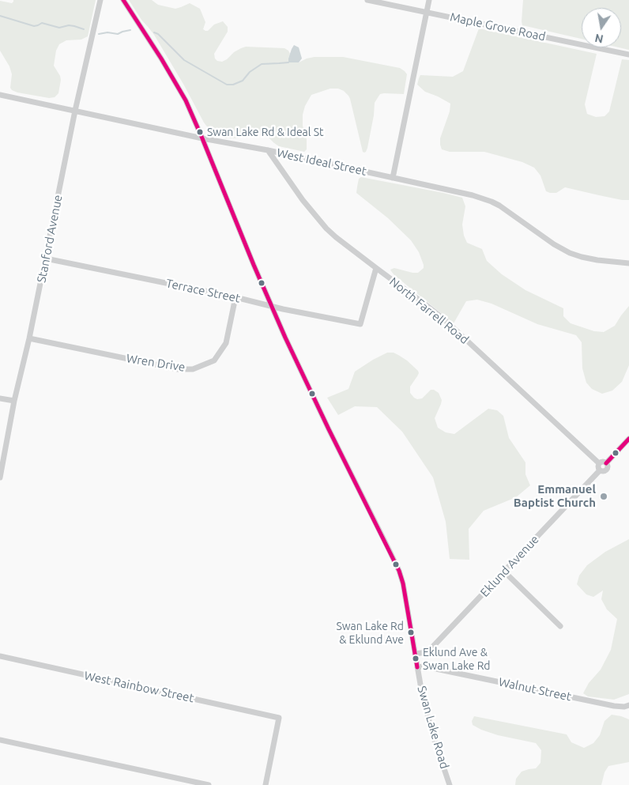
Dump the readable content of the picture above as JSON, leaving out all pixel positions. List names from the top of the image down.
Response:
{
  "streets": {
    "street": [
      "Maple Grove Road",
      "West Ideal Street",
      "Stanford Avenue",
      "Terrace Street",
      "North Farrell Road",
      "Wren Drive",
      "Eklund Avenue",
      "West Rainbow Street",
      "Walnut Street",
      "Swan Lake Road"
    ]
  },
  "crossings": [
    ["West Ideal Street", "Stanford Avenue"],
    ["West Ideal Street", "North Farrell Road"],
    ["West Ideal Street", "Swan Lake Road"],
    ["Stanford Avenue", "Terrace Street"],
    ["Stanford Avenue", "Wren Drive"],
    ["Terrace Street", "North Farrell Road"],
    ["Terrace Street", "Wren Drive"],
    ["Terrace Street", "Swan Lake Road"],
    ["North Farrell Road", "Eklund Avenue"],
    ["Eklund Avenue", "Swan Lake Road"],
    ["Walnut Street", "Swan Lake Road"]
  ],
  "places": [
    "Swan Lake Rd & Ideal St",
    "Emmanuel Baptist Church",
    "Swan Lake Rd & Eklund Ave",
    "Eklund Ave & Swan Lake Rd"
  ],
  "north": "bottom"
}
